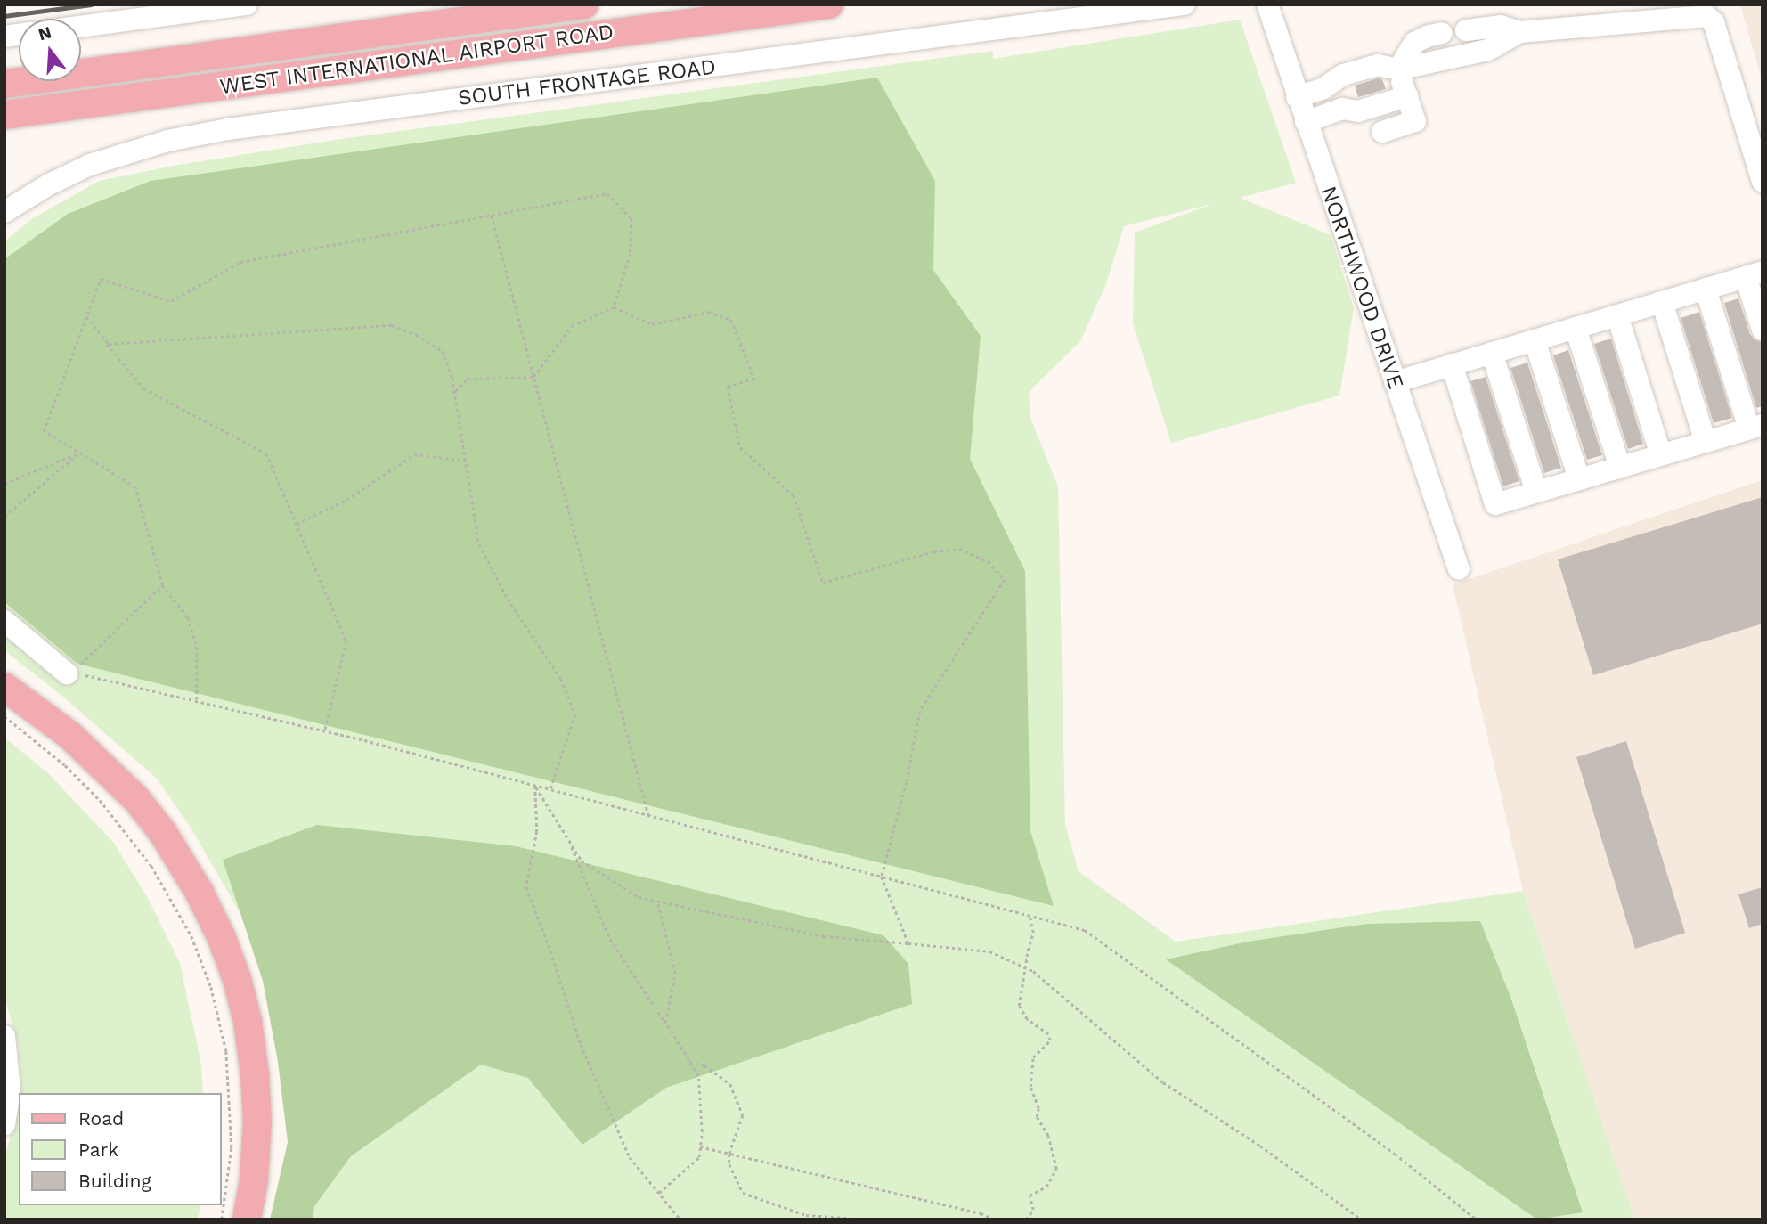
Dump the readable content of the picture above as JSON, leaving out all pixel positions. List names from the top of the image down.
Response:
{
  "streets": {
    "main road": ["WEST INTERNATIONAL AIRPORT ROAD"],
    "street": ["SOUTH FRONTAGE ROAD", "NORTHWOOD DRIVE"]
  },
  "legend": ["Road", "Park", "Building"],
  "north": "top"
}
